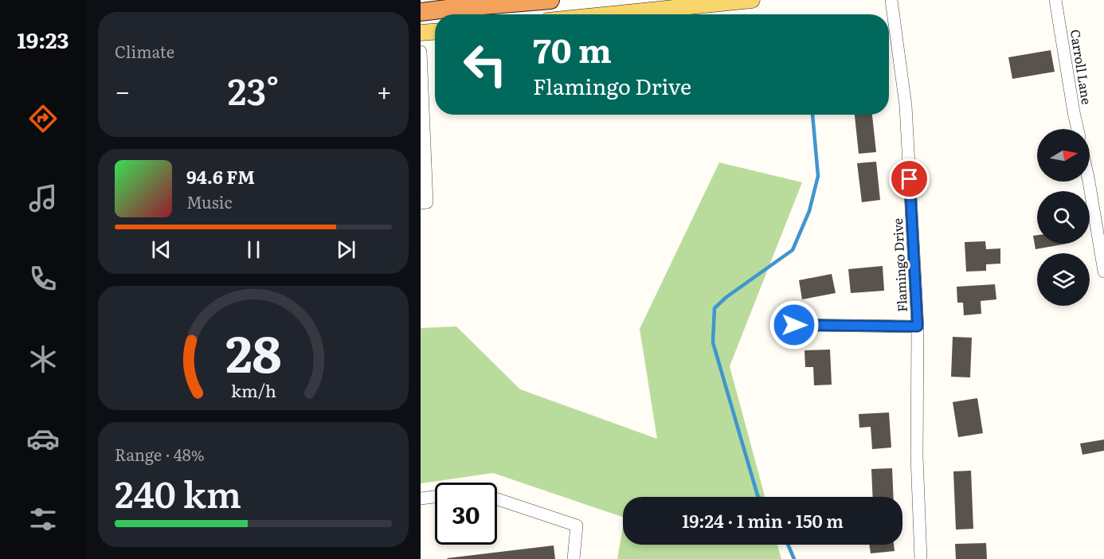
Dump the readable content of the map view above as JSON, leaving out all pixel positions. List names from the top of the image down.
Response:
{
  "streets": {
    "street": ["Carroll Lane", "Flamingo Drive"]
  },
  "north": "right",
  "page": {
    "tabs": "19:23",
    "tile": [
      "Climate",
      ["Range · 48%", "240 km"]
    ],
    "turn": ["70 m", "Flamingo Drive"],
    "heat": ["−", "23°", "+"],
    "song": ["94.6 FM", "Music"],
    "limit": "30",
    "trip": "19:24 · 1 min · 150 m",
    "gauge": ["28", "km/h"]
  }
}
